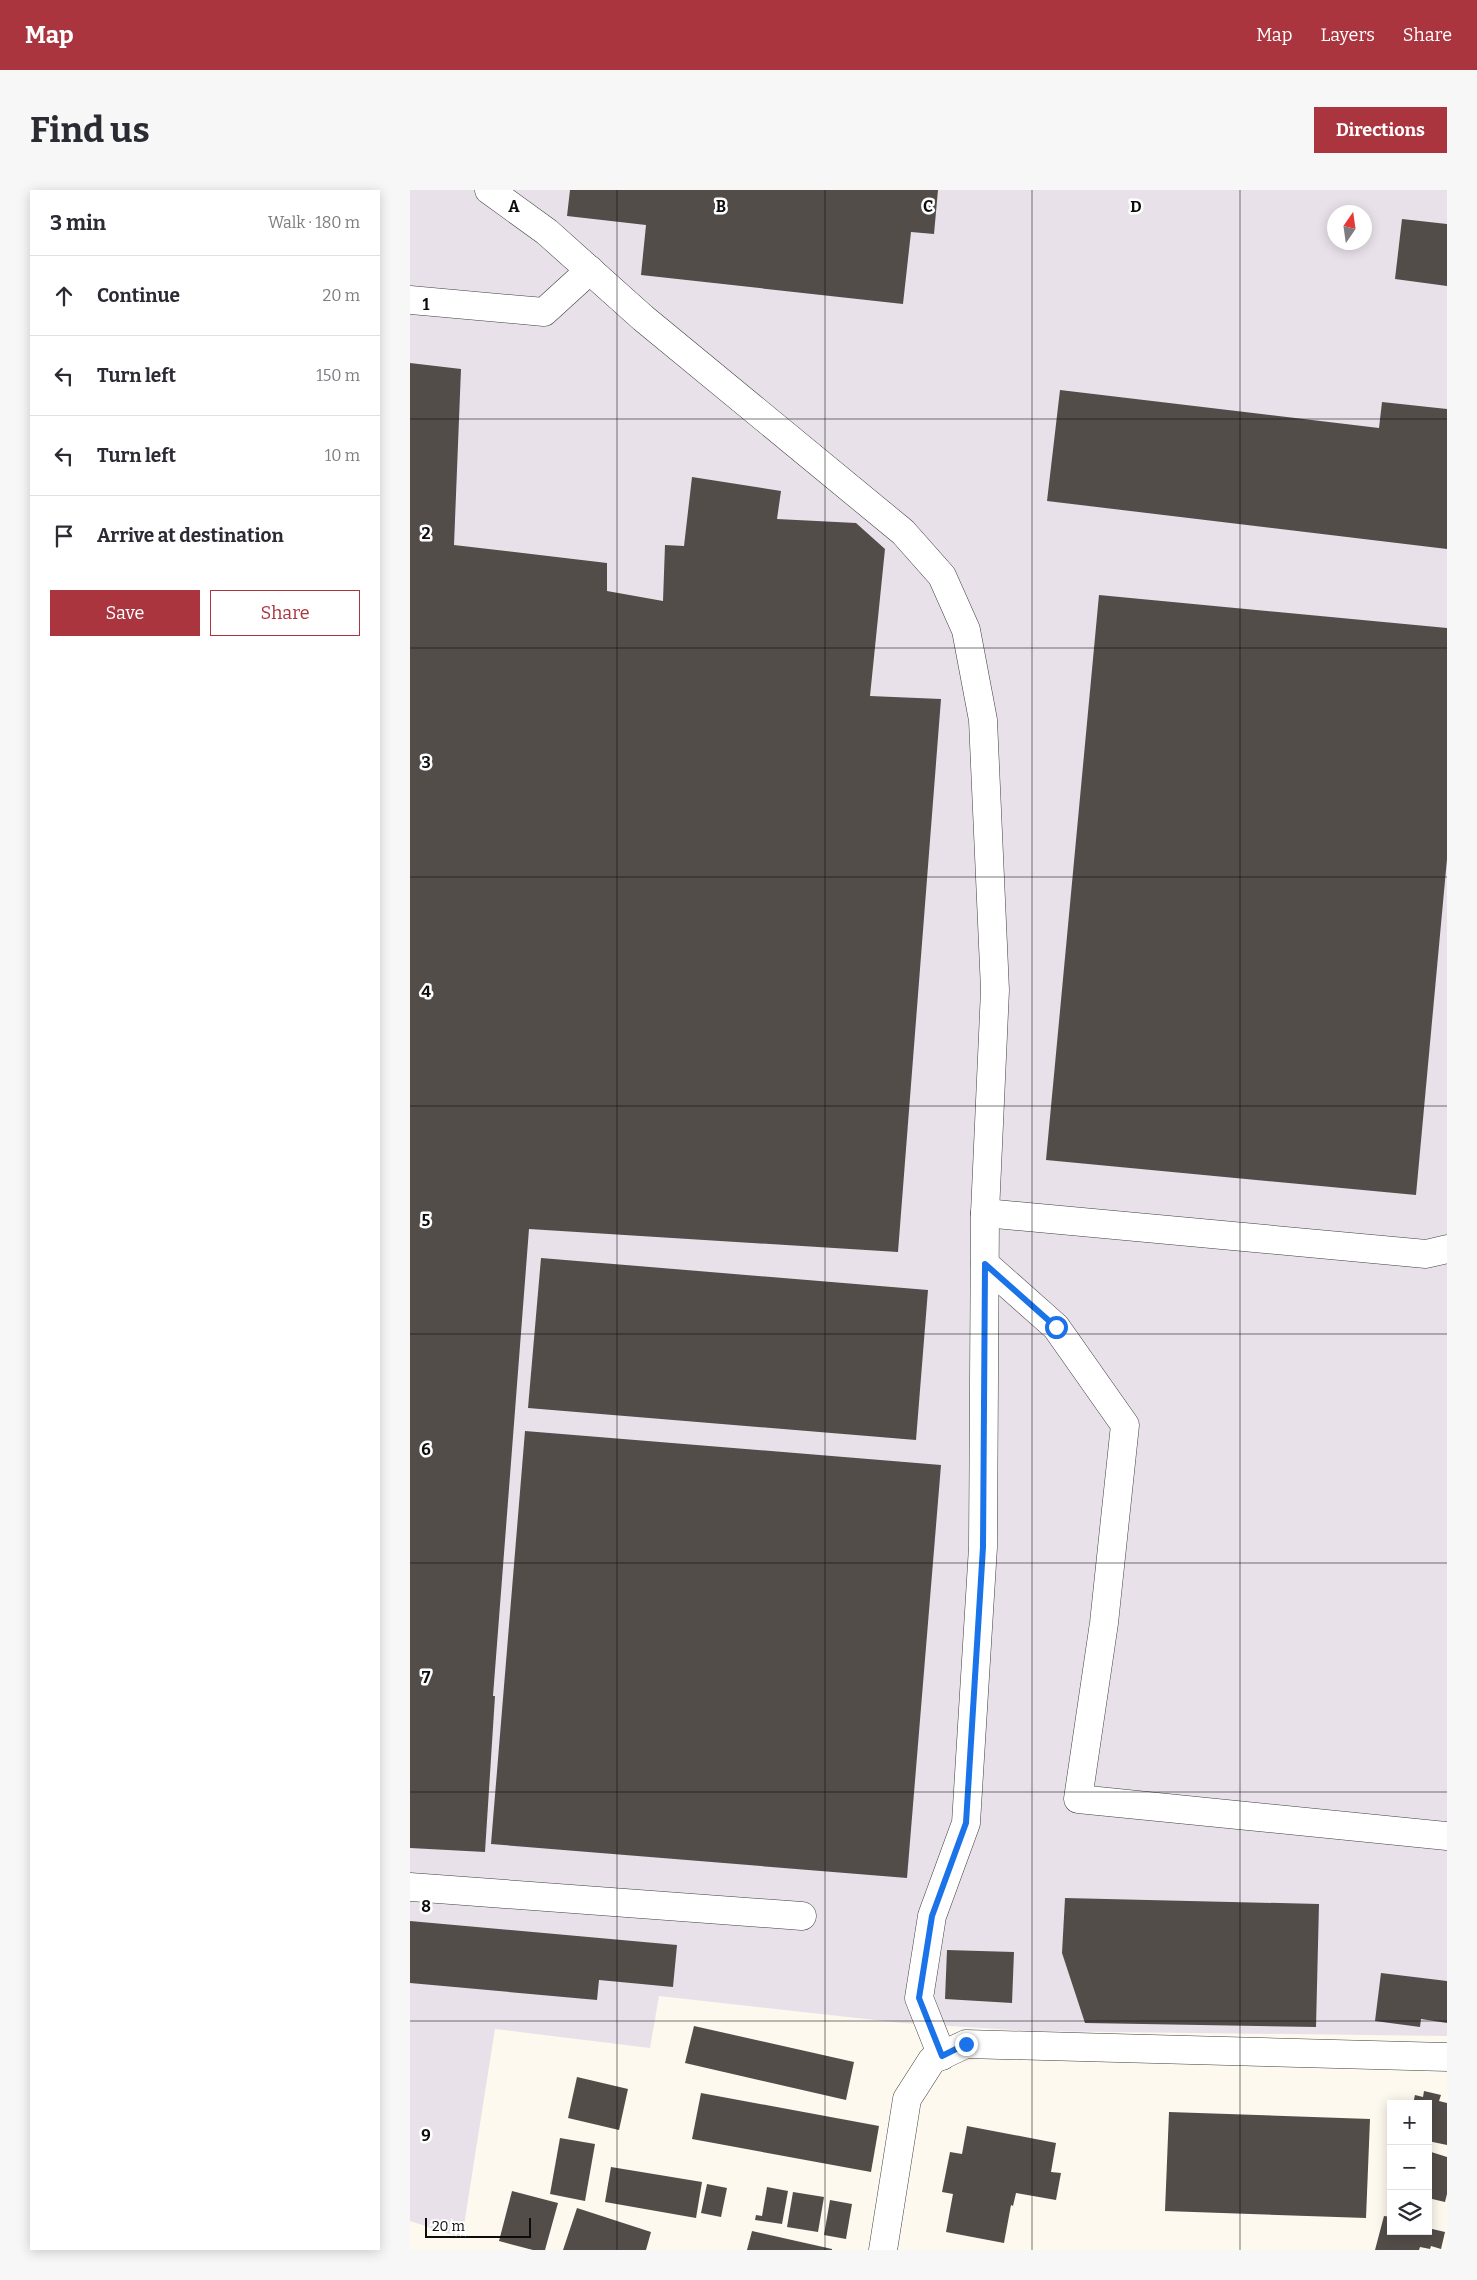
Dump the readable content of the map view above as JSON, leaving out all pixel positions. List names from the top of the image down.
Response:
{
  "scale_bar": "20 m",
  "north": "top",
  "page": {
    "header": "Map",
    "nav": ["Map", "Layers", "Share"],
    "buttons": [
      "Directions",
      ["Save", "Share"]
    ],
    "title": "Find us",
    "heading": ["3 min", "Walk · 180 m"],
    "list": [
      ["Continue", "20 m"],
      ["Turn left", "150 m"],
      ["Turn left", "10 m"],
      "Arrive at destination"
    ],
    "map_buttons": ["+", "−"],
    "scale": "20 m"
  },
  "grid": {
    "columns": [
      "A",
      "B",
      "C",
      "D"
    ],
    "rows": [
      "1",
      "2",
      "3",
      "4",
      "5",
      "6",
      "7",
      "8",
      "9"
    ]
  }
}
